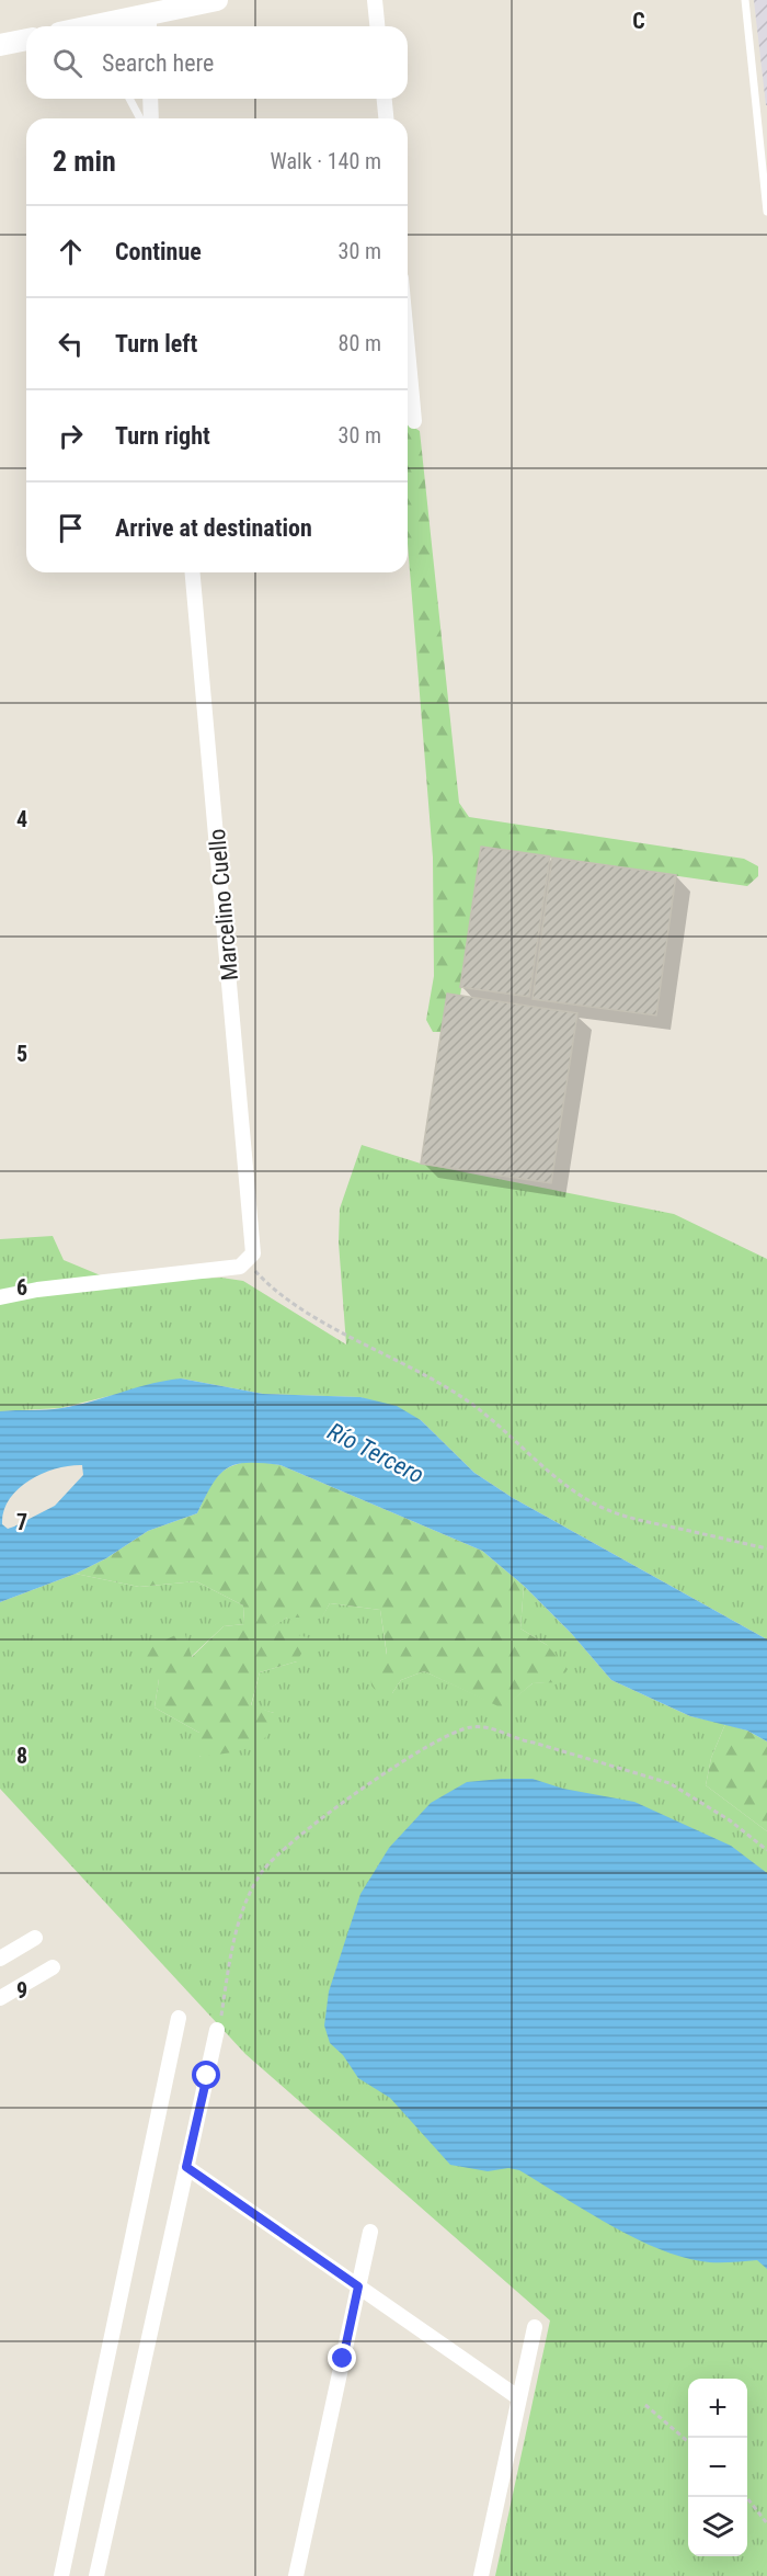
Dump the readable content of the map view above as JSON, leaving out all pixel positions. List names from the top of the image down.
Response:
{
  "streets": {
    "street": ["Marcelino Cuello"]
  },
  "water": ["Río Tercero"],
  "page": {
    "search": "Search here",
    "heading": ["2 min", "Walk · 140 m"],
    "list": [
      ["Continue", "30 m"],
      ["Turn left", "80 m"],
      ["Turn right", "30 m"],
      "Arrive at destination"
    ],
    "map_buttons": ["+", "−"]
  },
  "grid": {
    "columns": ["C"],
    "rows": [
      "4",
      "5",
      "6",
      "7",
      "8",
      "9"
    ]
  }
}
